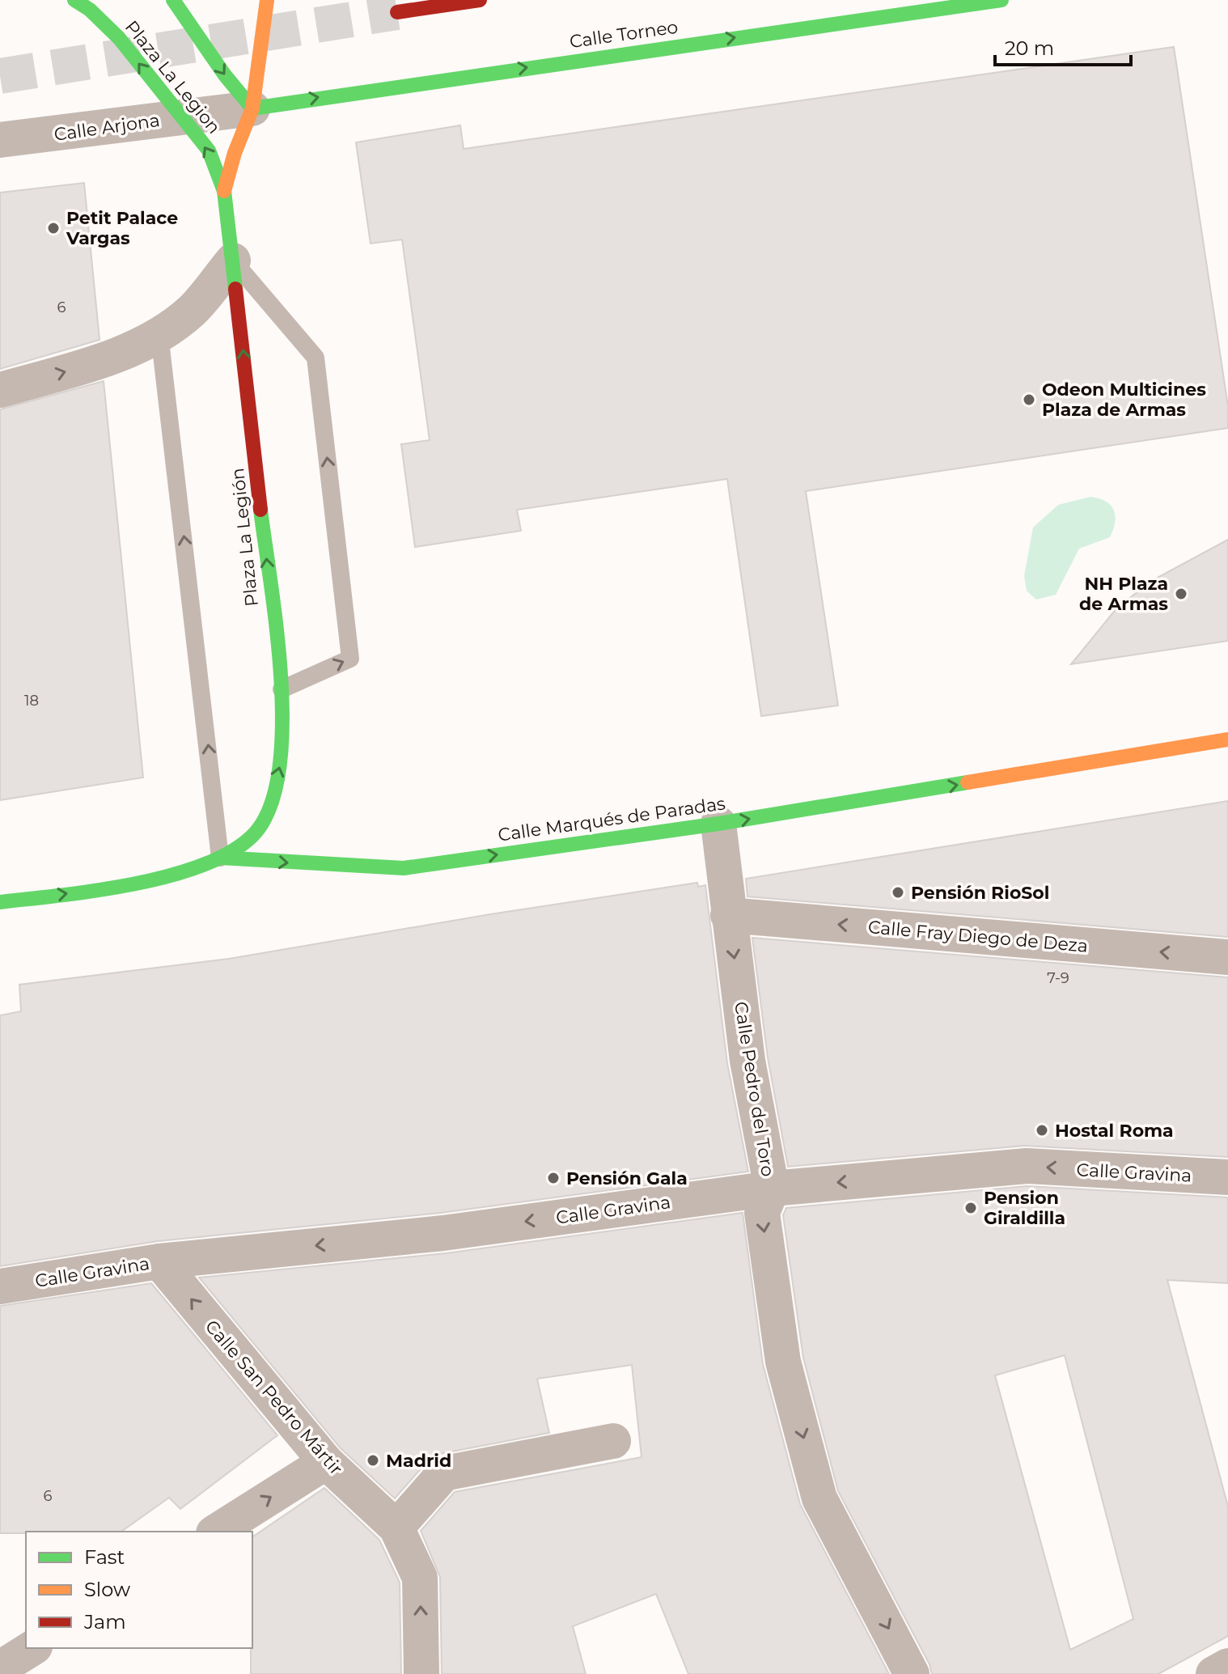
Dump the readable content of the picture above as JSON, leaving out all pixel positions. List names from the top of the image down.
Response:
{
  "streets": {
    "main road": [
      "Calle Torneo",
      "Plaza La Legion",
      "Plaza La Legión",
      "Calle Marqués de Paradas"
    ],
    "street": [
      "Calle Arjona",
      "Calle Fray Diego de Deza",
      "Calle Pedro del Toro",
      "Calle Gravina",
      "Calle San Pedro Mártir"
    ]
  },
  "crossings": [
    ["Calle Torneo", "Calle Arjona"],
    ["Plaza La Legion", "Calle Arjona"],
    ["Plaza La Legion", "Plaza La Legión"],
    ["Plaza La Legión", "Calle Marqués de Paradas"],
    ["Calle Marqués de Paradas", "Calle Pedro del Toro"],
    ["Calle Fray Diego de Deza", "Calle Pedro del Toro"],
    ["Calle Pedro del Toro", "Calle Gravina"],
    ["Calle Gravina", "Calle San Pedro Mártir"]
  ],
  "one_way": [
    "Calle Torneo",
    "Plaza La Legión",
    "Calle Marqués de Paradas",
    "Calle Fray Diego de Deza",
    "Calle Pedro del Toro",
    "Calle Gravina",
    "Calle San Pedro Mártir"
  ],
  "places": [
    "Petit Palace Vargas",
    "Odeon Multicines Plaza de Armas",
    "NH Plaza de Armas",
    "Pensión RioSol",
    "Hostal Roma",
    "Pensión Gala",
    "Pension Giraldilla",
    "Madrid"
  ],
  "house_numbers": [
    "6",
    "18",
    "7-9",
    "6"
  ],
  "legend": ["Fast", "Slow", "Jam"],
  "scale_bar": "20 m"
}
